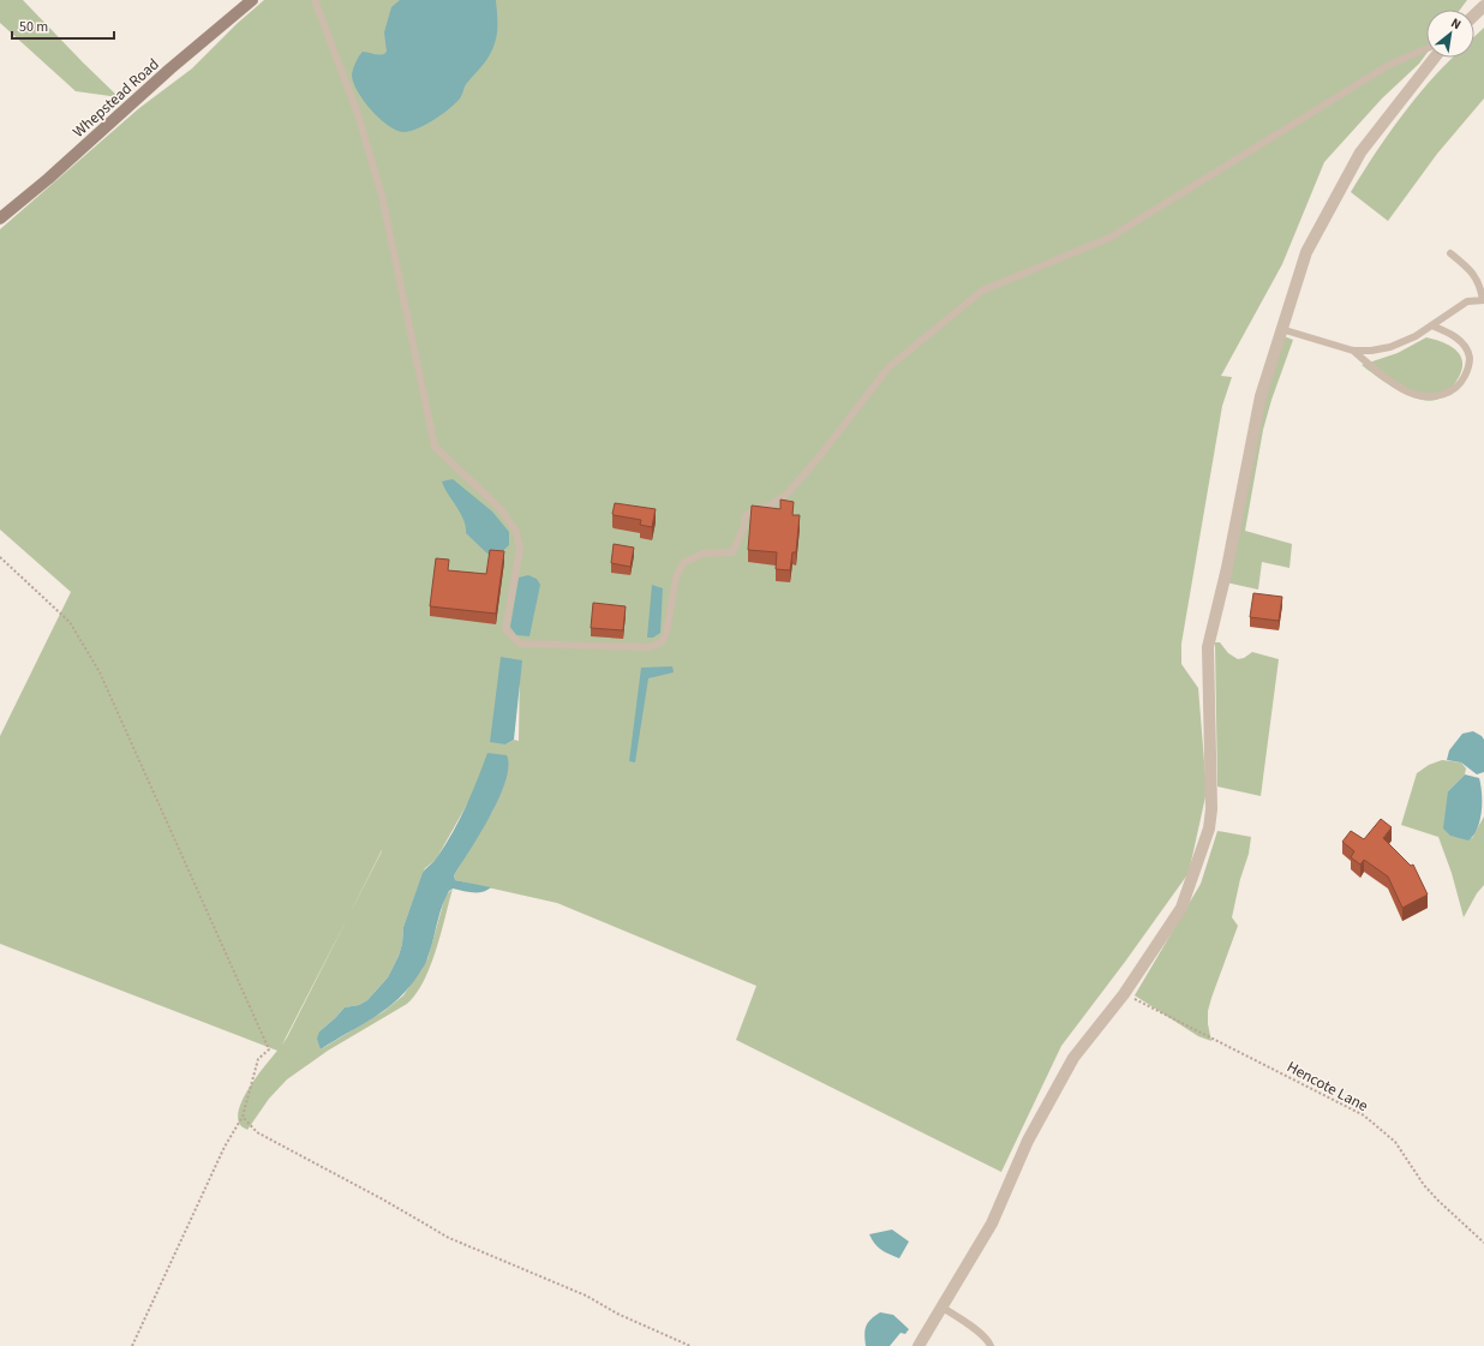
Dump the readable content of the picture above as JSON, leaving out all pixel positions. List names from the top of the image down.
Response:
{
  "streets": {
    "main road": ["Whepstead Road"],
    "path": ["Hencote Lane"]
  },
  "scale_bar": "50 m",
  "north": "top right"
}
